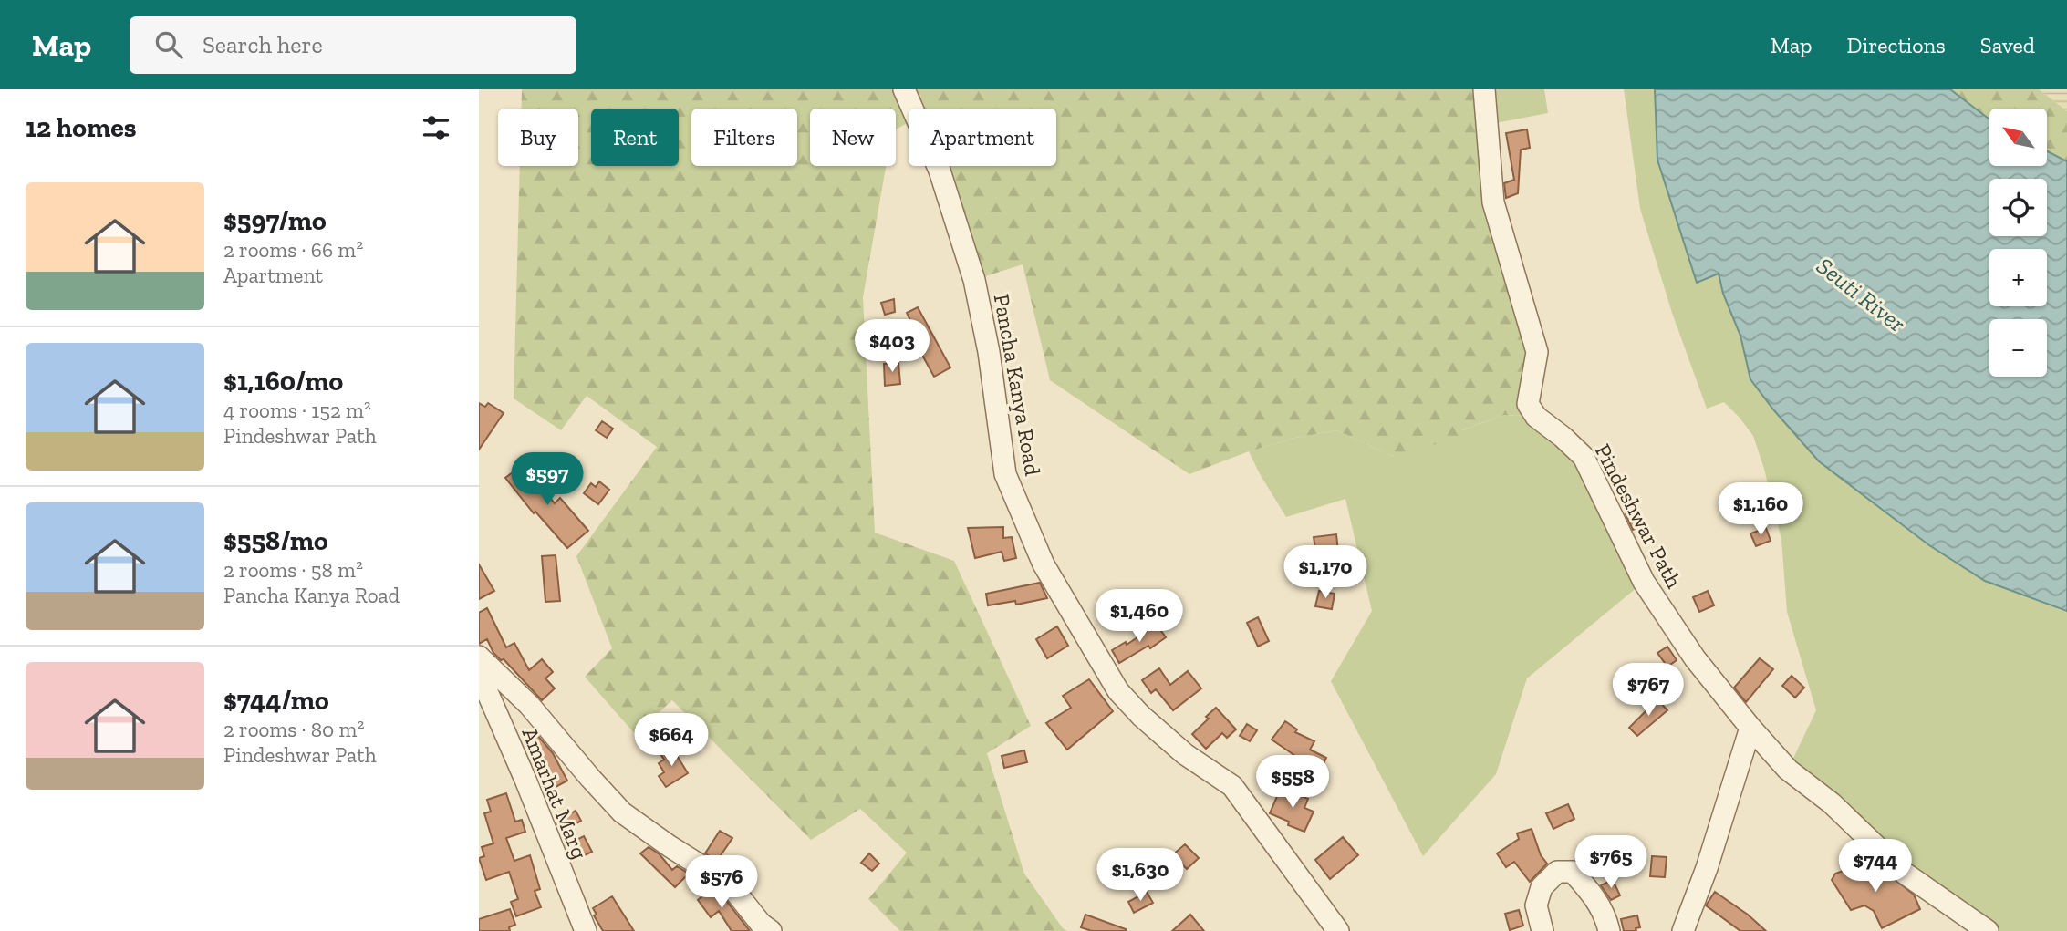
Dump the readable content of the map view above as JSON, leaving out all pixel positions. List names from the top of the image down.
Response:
{
  "streets": {
    "street": ["Pancha Kanya Road", "Pindeshwar Path", "Amarhat Marg"]
  },
  "water": ["Seuti River"],
  "north": "top left",
  "page": {
    "header": "Map",
    "search": "Search here",
    "nav": ["Map", "Directions", "Saved"],
    "heading": "12 homes",
    "map_buttons": ["+", "−"],
    "chip": [
      "Buy",
      "Rent",
      "Filters",
      "New",
      "Apartment"
    ],
    "list": [
      {
        "name": "$597/mo",
        "note": "2 rooms · 66 m² · Apartment"
      },
      {
        "name": "$1,160/mo",
        "note": "4 rooms · 152 m² · Pindeshwar Path"
      },
      {
        "name": "$558/mo",
        "note": "2 rooms · 58 m² · Pancha Kanya Road"
      },
      {
        "name": "$744/mo",
        "note": "2 rooms · 80 m² · Pindeshwar Path"
      }
    ],
    "price": [
      "$403",
      "$597",
      "$1,160",
      "$1,170",
      "$1,460",
      "$767",
      "$664",
      "$558",
      "$765",
      "$744",
      "$1,630",
      "$576"
    ]
  }
}
